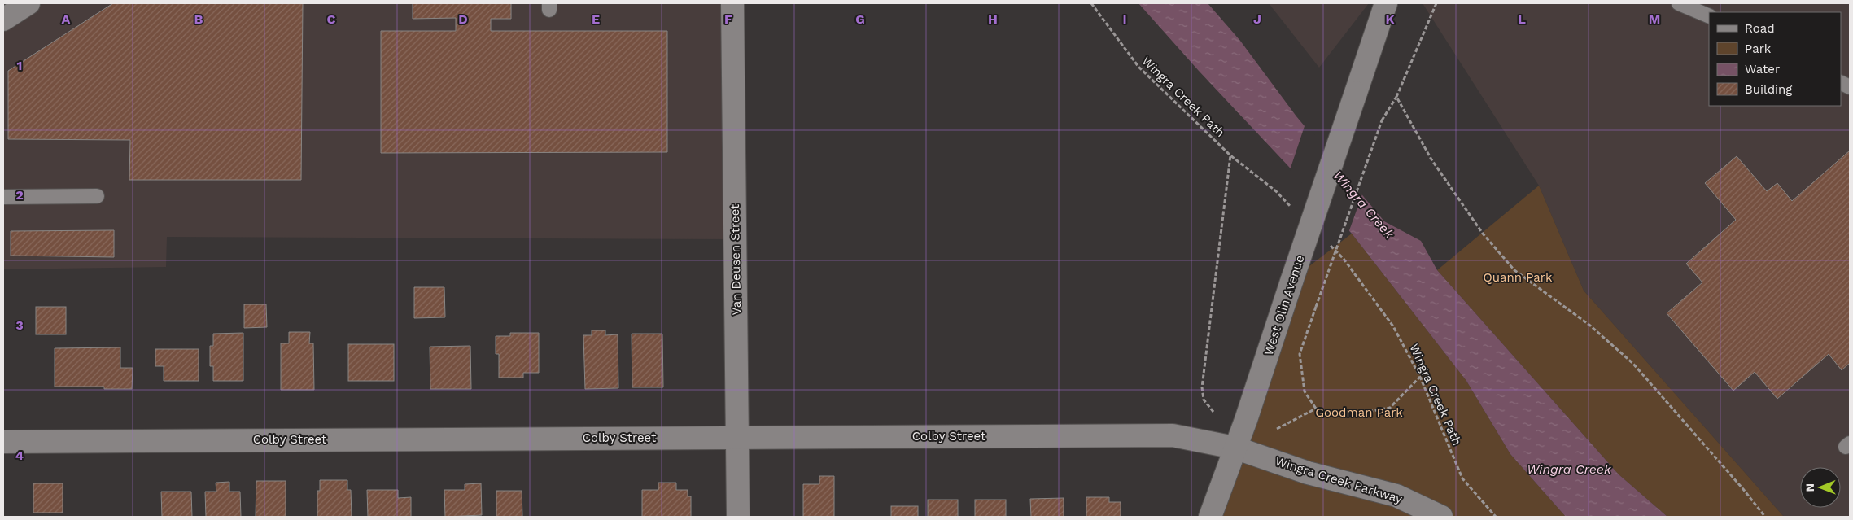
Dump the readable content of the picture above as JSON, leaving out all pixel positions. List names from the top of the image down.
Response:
{
  "streets": {
    "street": [
      "Van Deusen Street",
      "West Olin Avenue",
      "Colby Street",
      "Wingra Creek Parkway"
    ],
    "path": ["Wingra Creek Path"]
  },
  "crossings": [
    ["Van Deusen Street", "Colby Street"],
    ["West Olin Avenue", "Colby Street"],
    ["West Olin Avenue", "Wingra Creek Parkway"],
    ["Colby Street", "Wingra Creek Parkway"]
  ],
  "water": ["Wingra Creek"],
  "parks": ["Quann Park", "Goodman Park"],
  "legend": [
    "Road",
    "Park",
    "Water",
    "Building"
  ],
  "north": "left",
  "grid": {
    "columns": [
      "A",
      "B",
      "C",
      "D",
      "E",
      "F",
      "G",
      "H",
      "I",
      "J",
      "K",
      "L",
      "M"
    ],
    "rows": [
      "1",
      "2",
      "3",
      "4"
    ]
  }
}
